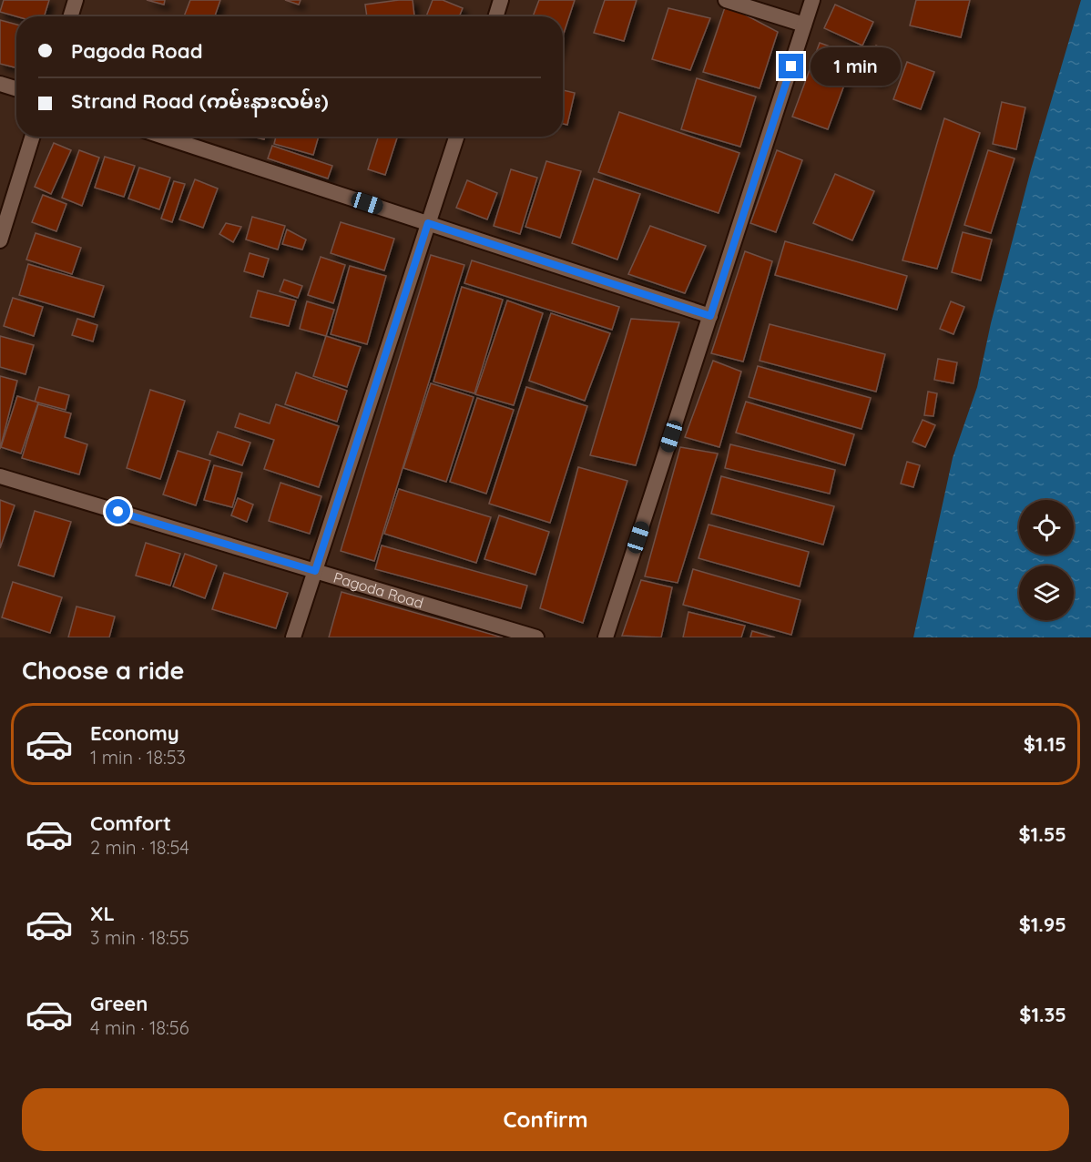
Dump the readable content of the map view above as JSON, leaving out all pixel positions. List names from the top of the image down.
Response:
{
  "streets": {
    "street": ["Pagoda Road"]
  },
  "page": {
    "banner": ["Pagoda Road", "Strand Road (ကမ်းနားလမ်း)"],
    "bubble": "1 min",
    "heading": "Choose a ride",
    "list": [
      {
        "name": "Economy",
        "note": "1 min · 18:53",
        "value": "$1.15"
      },
      {
        "name": "Comfort",
        "note": "2 min · 18:54",
        "value": "$1.55"
      },
      {
        "name": "XL",
        "note": "3 min · 18:55",
        "value": "$1.95"
      },
      {
        "name": "Green",
        "note": "4 min · 18:56",
        "value": "$1.35"
      }
    ],
    "buttons": "Confirm"
  }
}
